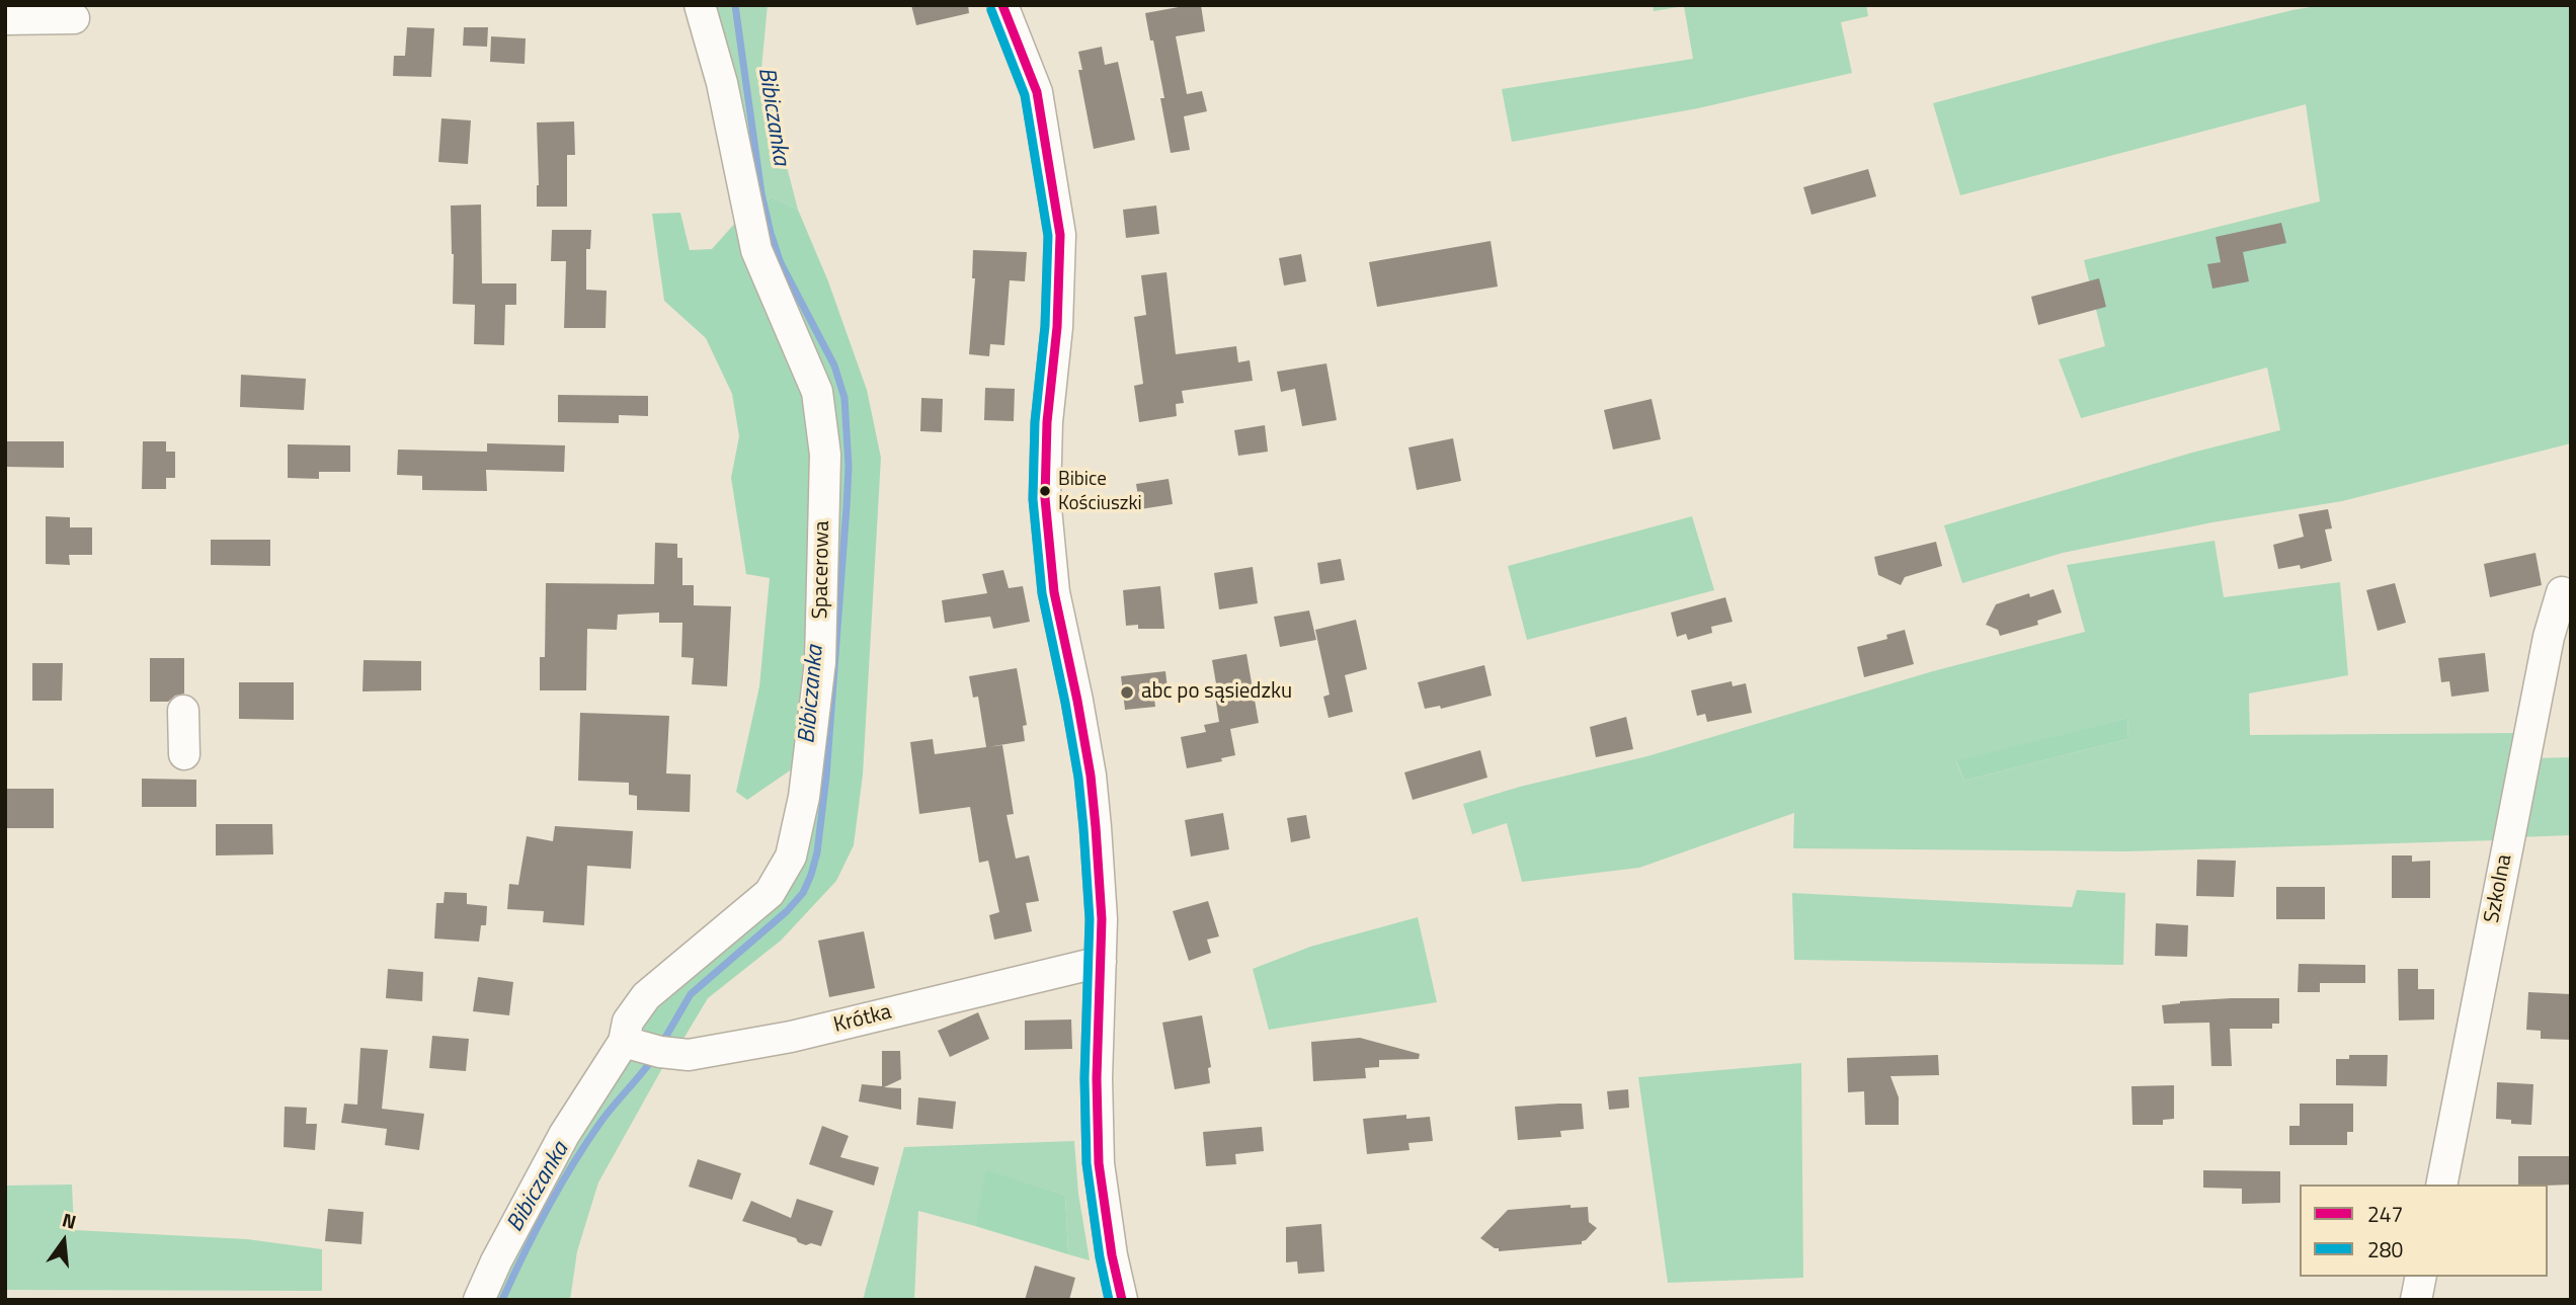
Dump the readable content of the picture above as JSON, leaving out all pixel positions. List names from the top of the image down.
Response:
{
  "streets": {
    "street": ["Spacerowa", "Szkolna", "Krótka"]
  },
  "crossings": [
    ["Spacerowa", "Krótka"]
  ],
  "water": ["Bibiczanka"],
  "places": ["Bibice Kościuszki", "abc po sąsiedzku"],
  "lines": ["transit line 247", "transit line 280"],
  "legend": ["247", "280"],
  "north": "top"
}
